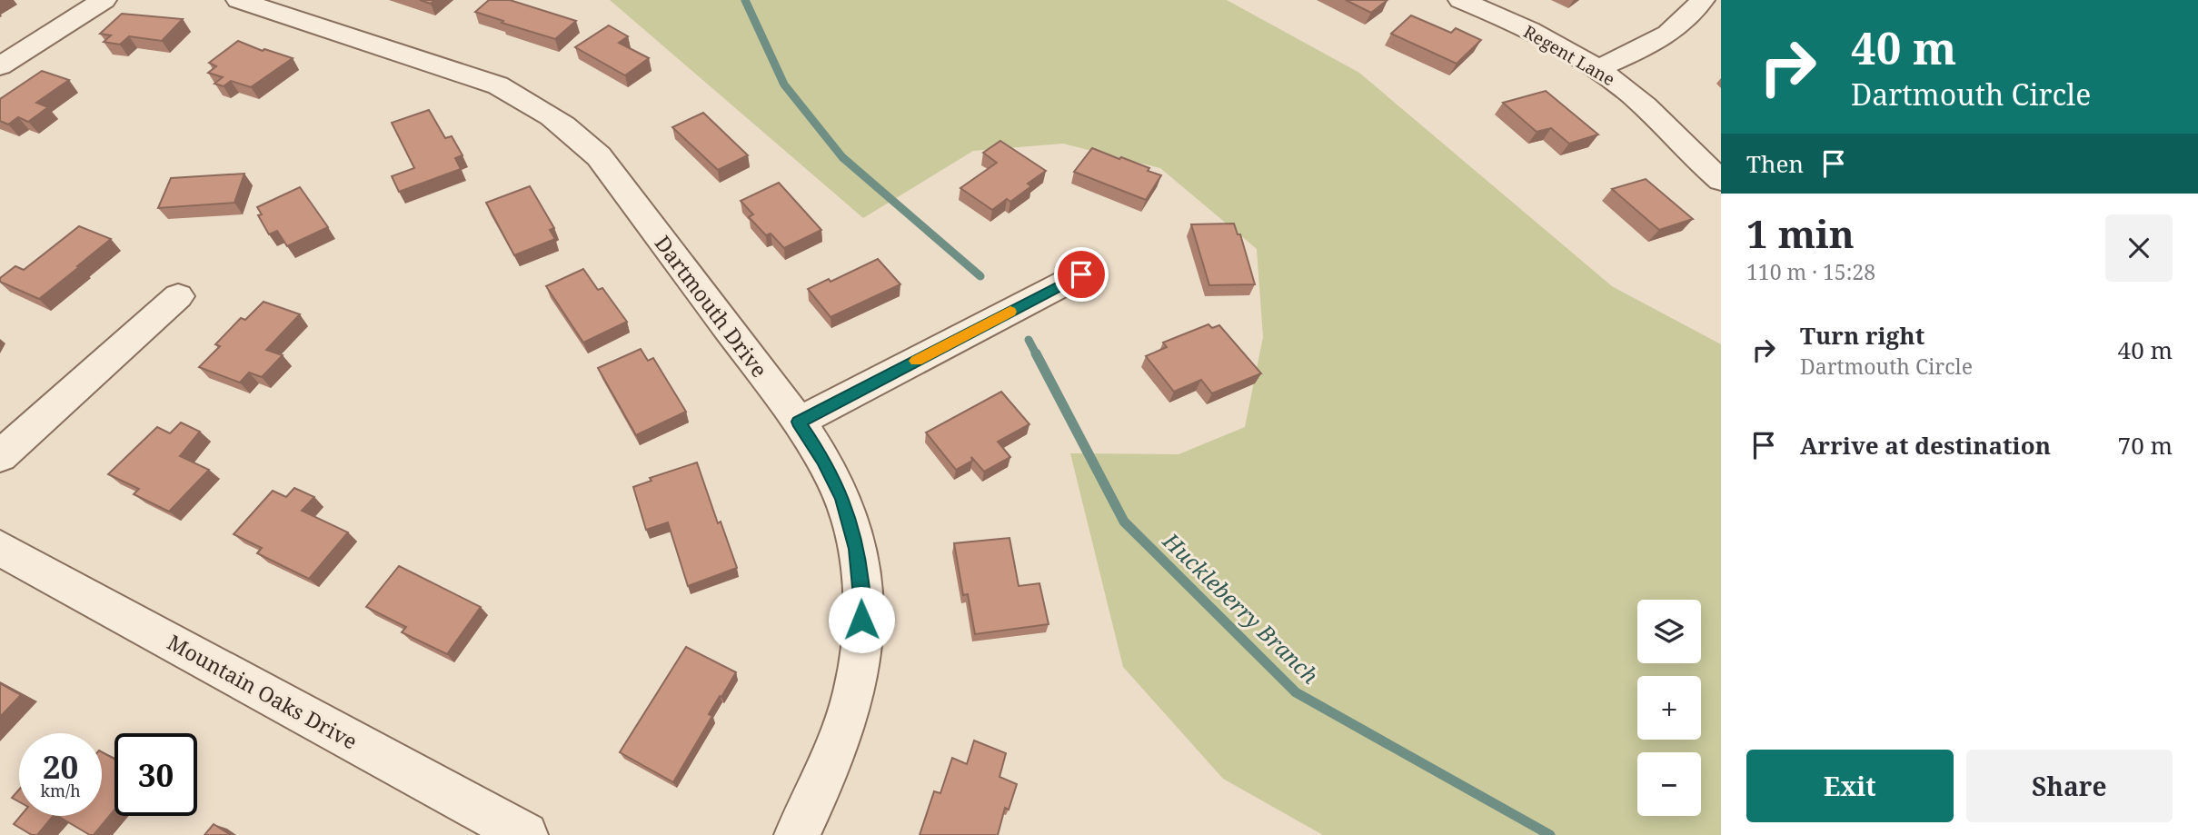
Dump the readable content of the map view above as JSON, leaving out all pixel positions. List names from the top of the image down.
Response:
{
  "streets": {
    "street": ["Regent Lane", "Dartmouth Drive", "Mountain Oaks Drive"]
  },
  "water": ["Huckleberry Branch"],
  "page": {
    "turn": ["40 m", "Dartmouth Circle"],
    "then": "Then",
    "heading": ["1 min", "110 m · 15:28"],
    "list": [
      {
        "name": "Turn right",
        "note": "Dartmouth Circle",
        "value": "40 m"
      },
      {
        "name": "Arrive at destination",
        "value": "70 m"
      }
    ],
    "map_buttons": ["+", "−"],
    "speed": "20 km/h",
    "limit": "30",
    "buttons": ["Exit", "Share"]
  }
}
